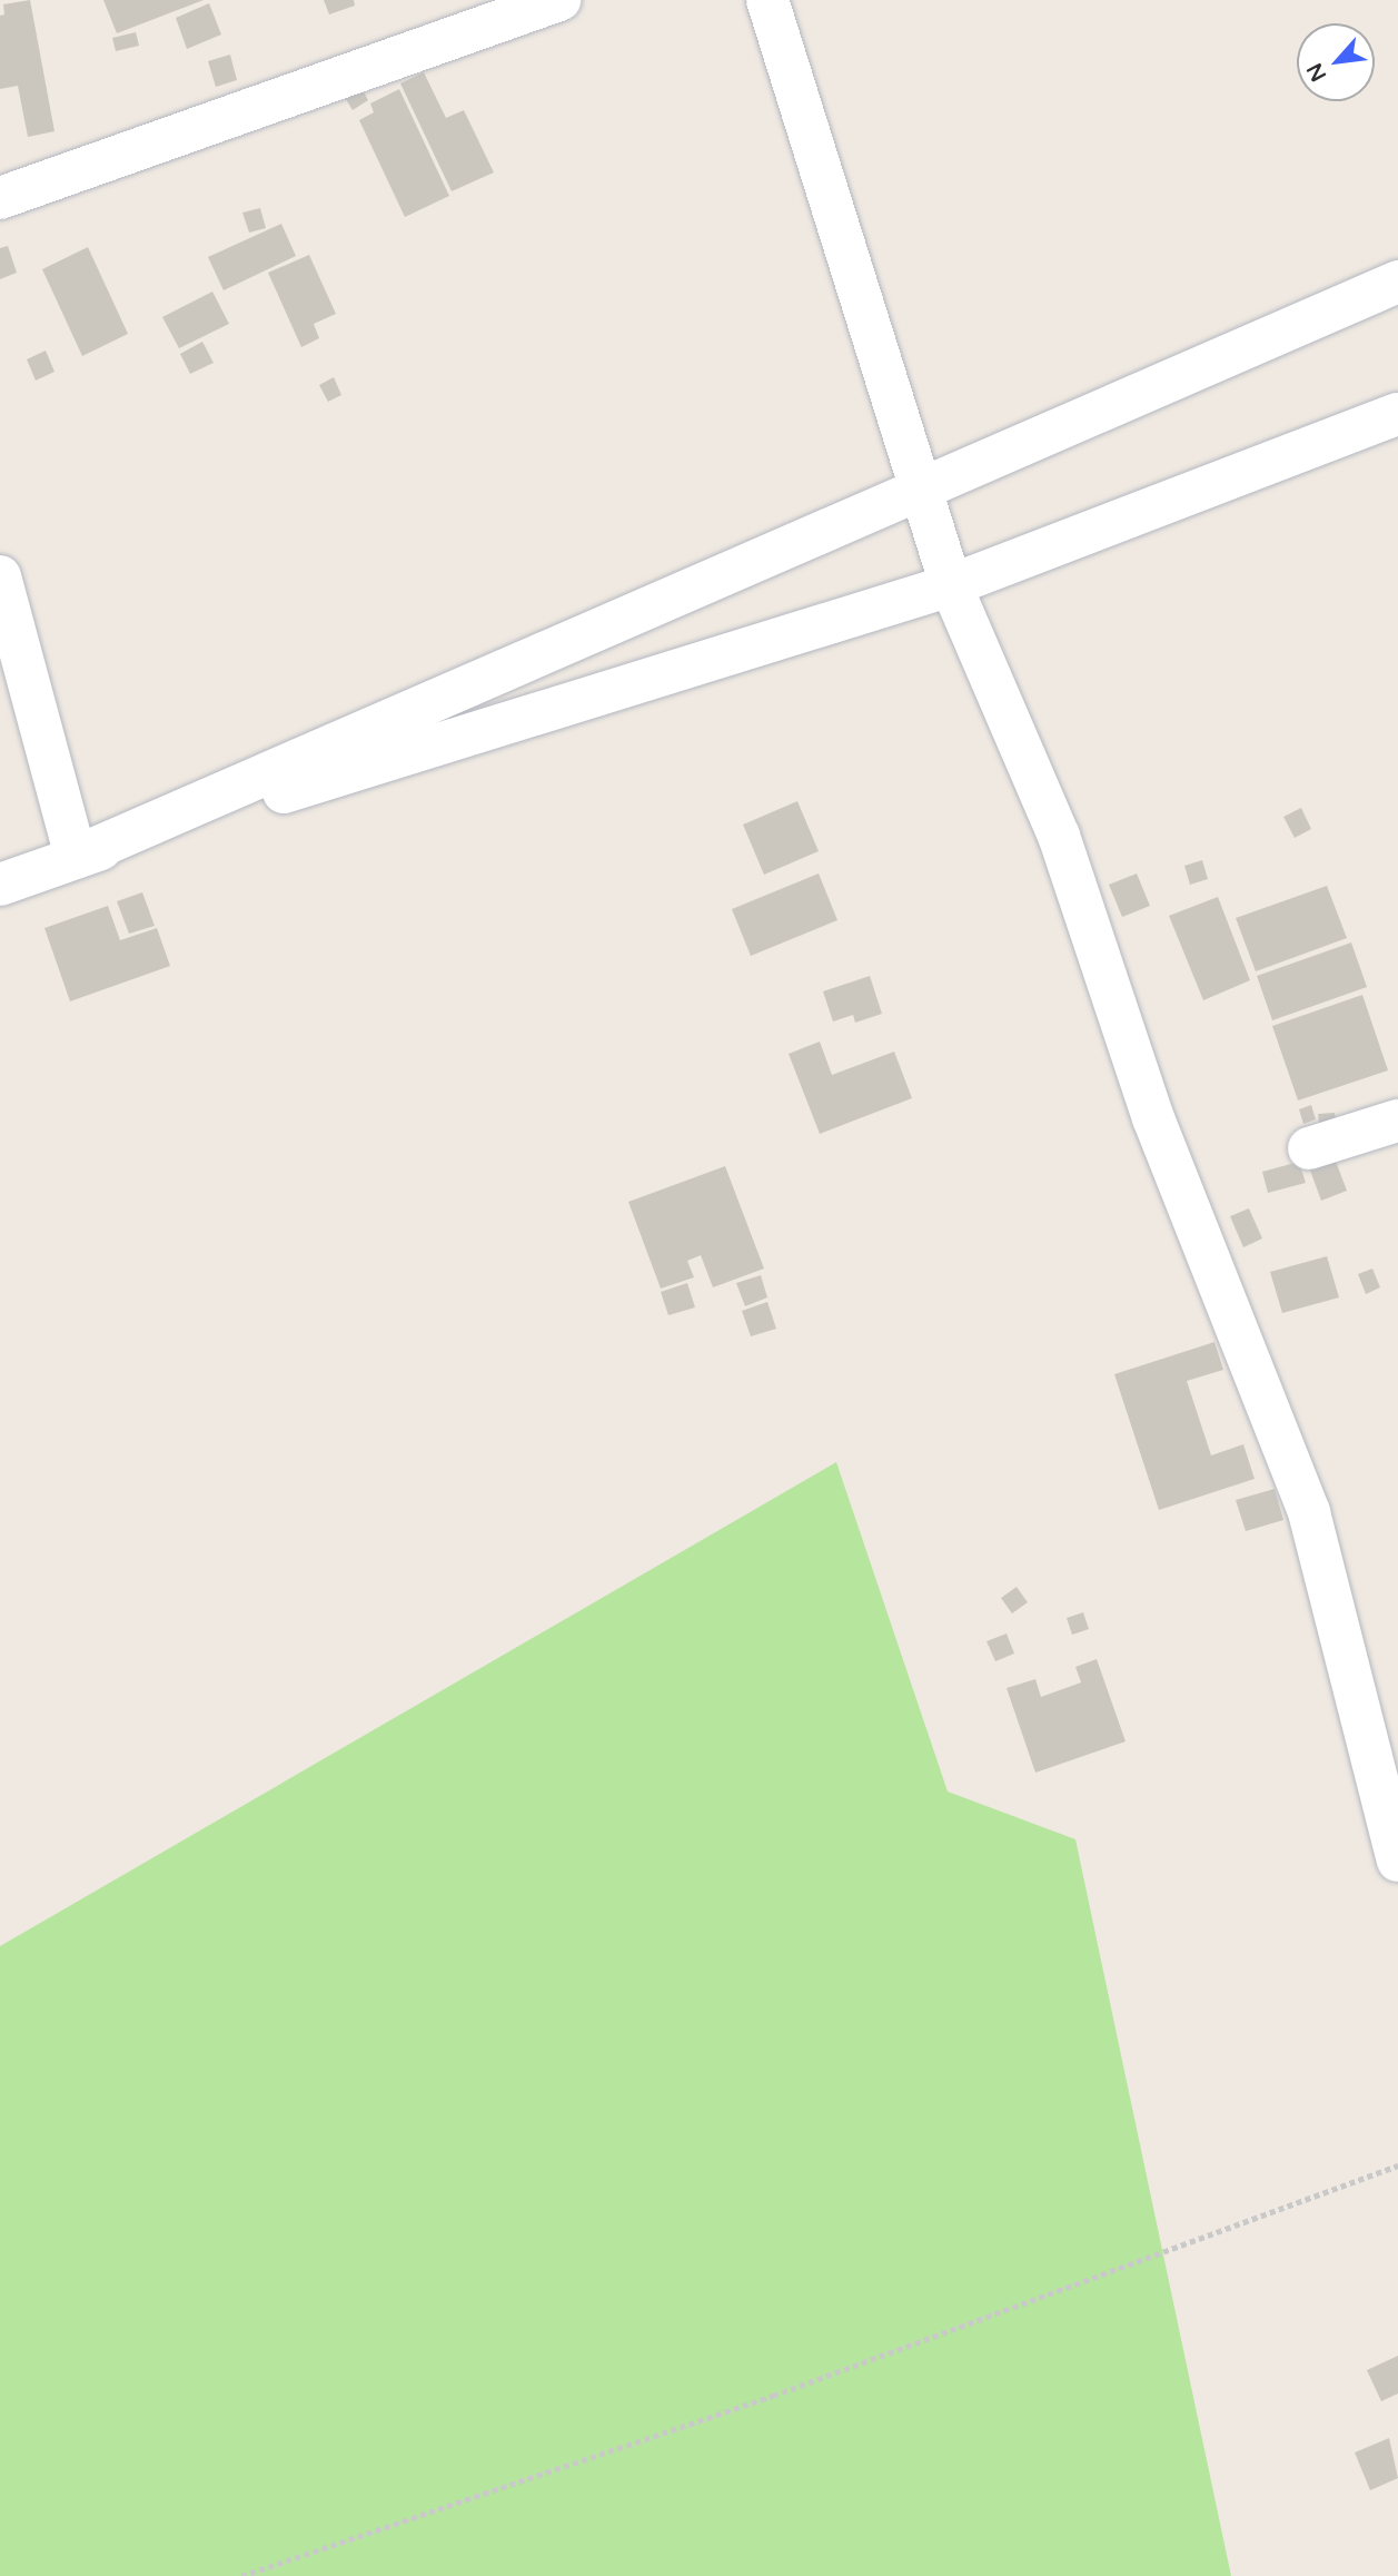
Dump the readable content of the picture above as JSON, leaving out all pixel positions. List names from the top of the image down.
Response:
{
  "north": "bottom left"
}
